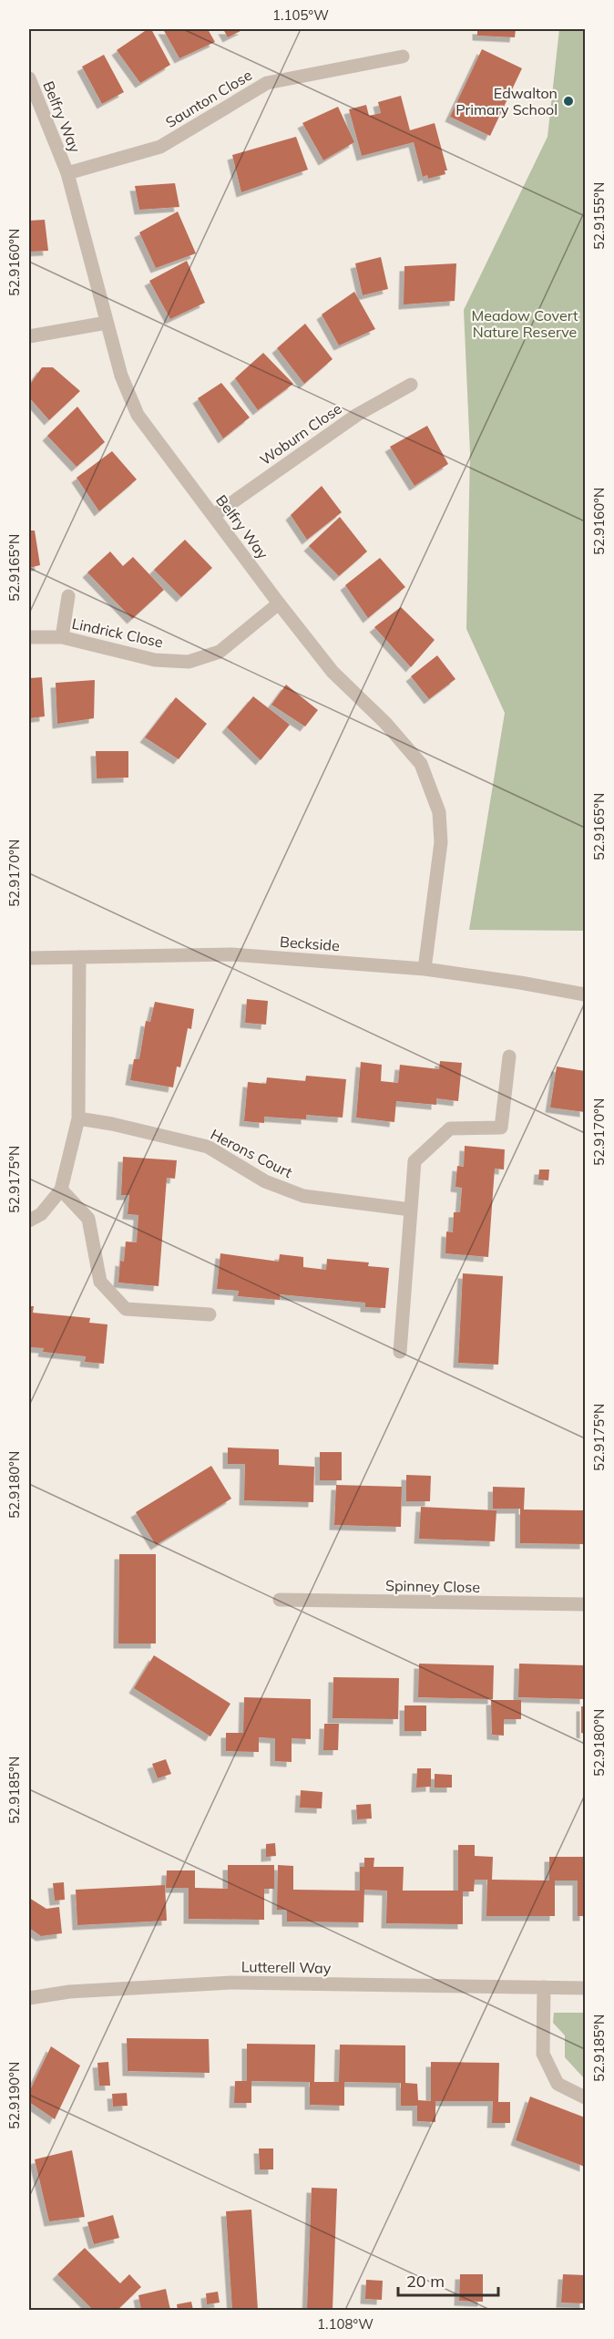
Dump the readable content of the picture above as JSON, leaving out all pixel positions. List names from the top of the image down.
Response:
{
  "streets": {
    "street": [
      "Saunton Close",
      "Belfry Way",
      "Woburn Close",
      "Lindrick Close",
      "Beckside",
      "Herons Court",
      "Spinney Close",
      "Lutterell Way"
    ]
  },
  "crossings": [
    ["Saunton Close", "Belfry Way"],
    ["Belfry Way", "Woburn Close"],
    ["Belfry Way", "Lindrick Close"],
    ["Belfry Way", "Beckside"]
  ],
  "parks": ["Meadow Covert Nature Reserve"],
  "places": ["Edwalton Primary School"],
  "scale_bar": "20 m",
  "coordinates": [
    "1.105°W",
    "52.9155°N",
    "52.9160°N",
    "52.9165°N",
    "52.9170°N",
    "52.9175°N",
    "52.9180°N",
    "52.9185°N",
    "52.9190°N",
    "1.108°W"
  ]
}
